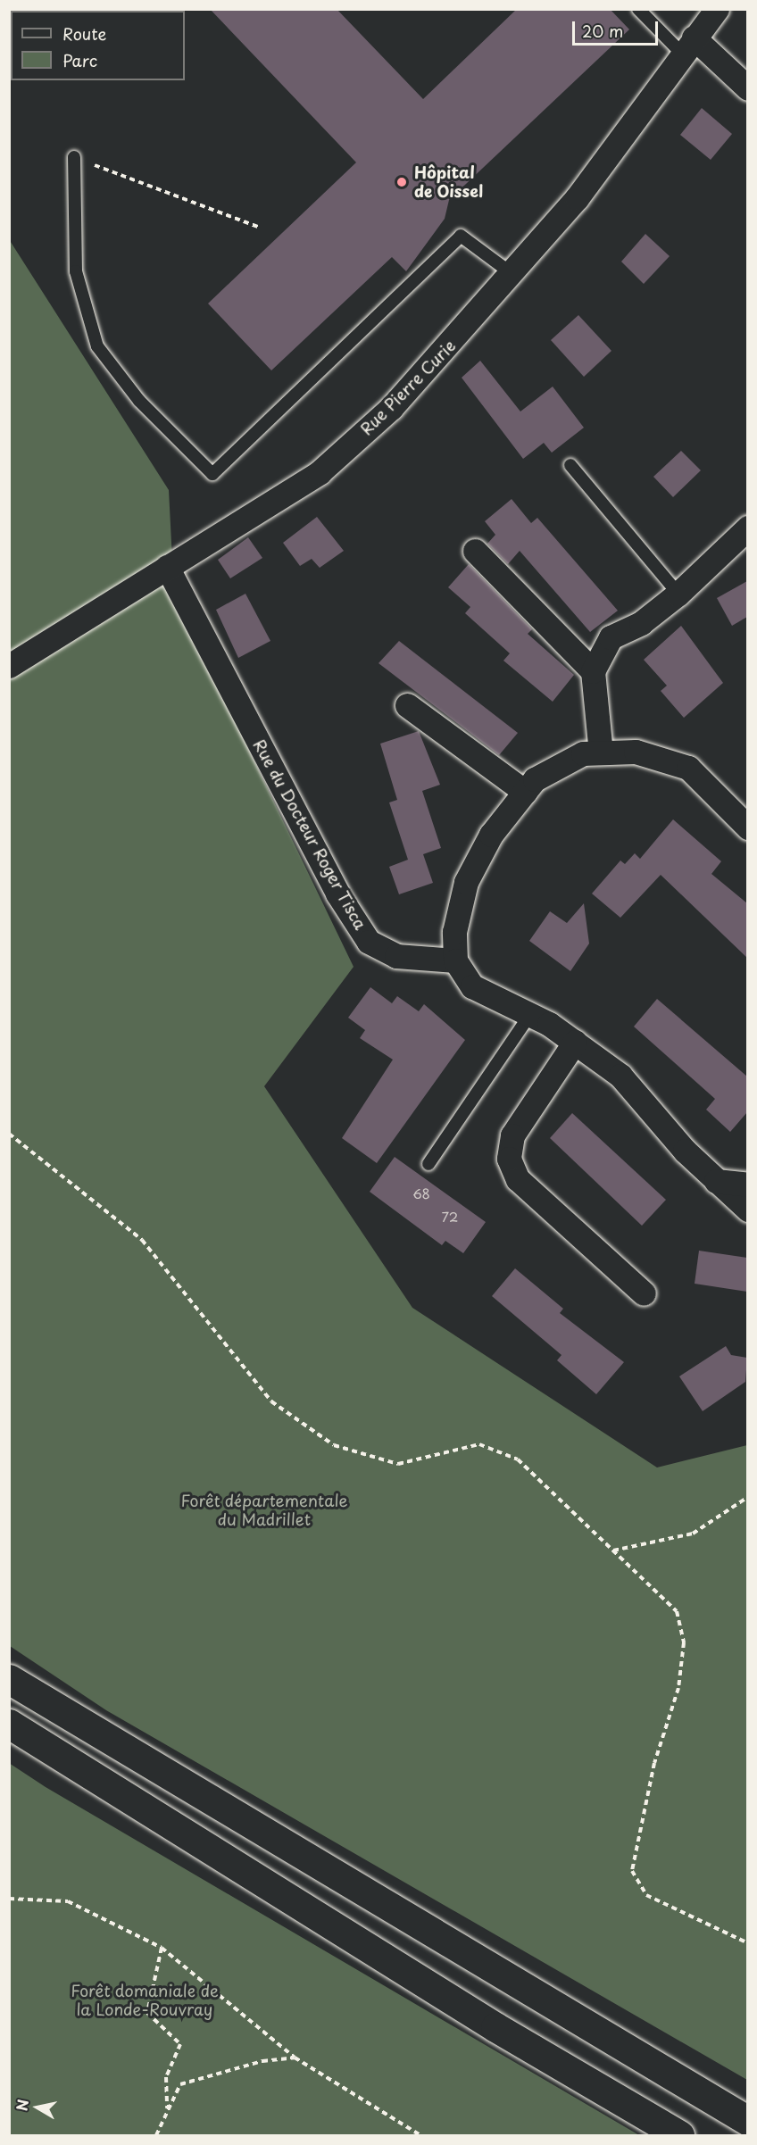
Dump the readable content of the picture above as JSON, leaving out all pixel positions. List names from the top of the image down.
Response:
{
  "streets": {
    "street": ["Rue Pierre Curie", "Rue du Docteur Roger Tisca"]
  },
  "crossings": [
    ["Rue Pierre Curie", "Rue du Docteur Roger Tisca"]
  ],
  "parks": ["Forêt départementale du Madrillet", "Forêt domaniale de la Londe-Rouvray"],
  "places": ["Hôpital de Oissel"],
  "house_numbers": ["68", "72"],
  "legend": ["Route", "Parc"],
  "scale_bar": "20 m",
  "north": "left"
}
